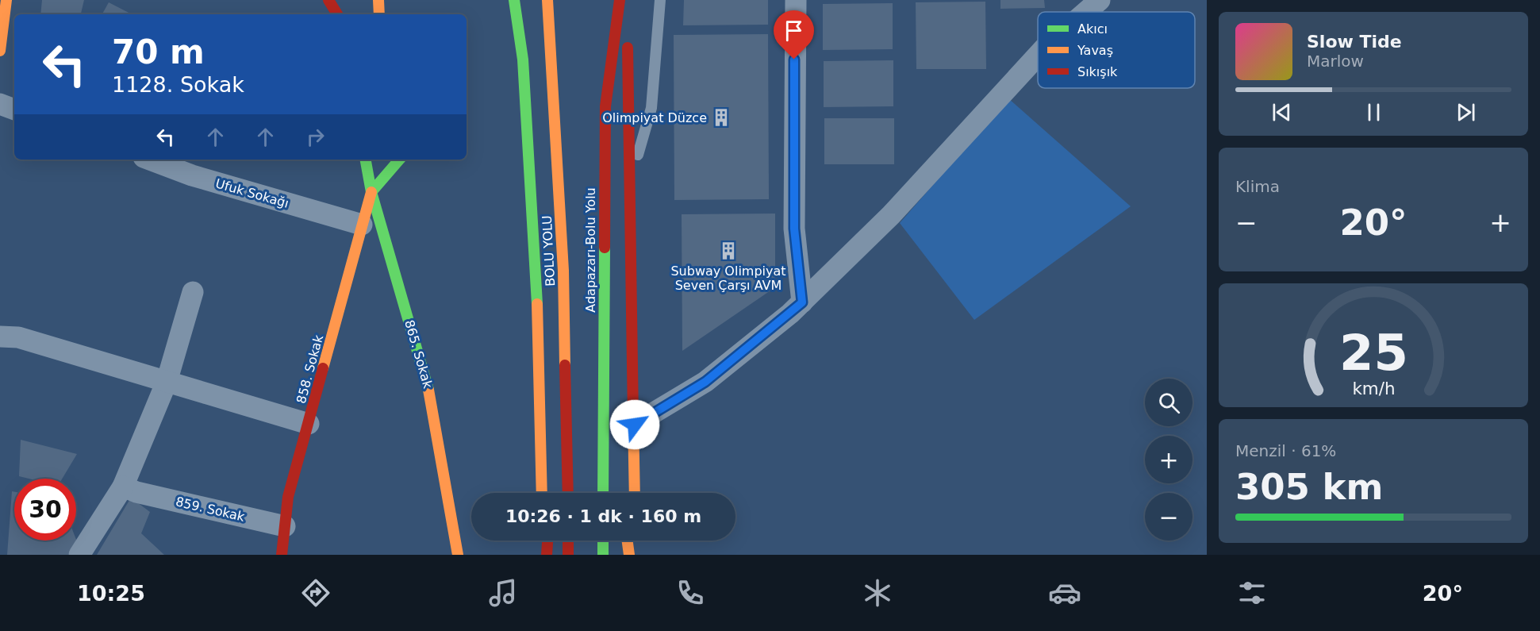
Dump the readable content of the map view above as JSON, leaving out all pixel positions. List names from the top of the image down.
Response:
{
  "streets": {
    "main road": [
      "Adapazarı-Bolu Yolu",
      "BOLU YOLU",
      "865. Sokak",
      "858. Sokak"
    ],
    "street": ["Ufuk Sokağı", "859. Sokak"]
  },
  "crossings": [
    ["Ufuk Sokağı", "858. Sokak"],
    ["865. Sokak", "858. Sokak"],
    ["858. Sokak", "859. Sokak"]
  ],
  "places": {
    "building": ["Olimpiyat Düzce", "Subway Olimpiyat Seven Çarşı AVM"]
  },
  "legend": ["Akıcı", "Yavaş", "Sıkışık"],
  "page": {
    "turn": ["70 m", "1128. Sokak"],
    "song": ["Slow Tide", "Marlow"],
    "tile": [
      "Klima",
      ["Menzil · 61%", "305 km"]
    ],
    "heat": ["−", "20°", "+"],
    "map_buttons": ["+", "−"],
    "limit": "30",
    "trip": "10:26 · 1 dk · 160 m",
    "tabs": ["10:25", "20°"],
    "gauge": ["25", "km/h"]
  }
}
